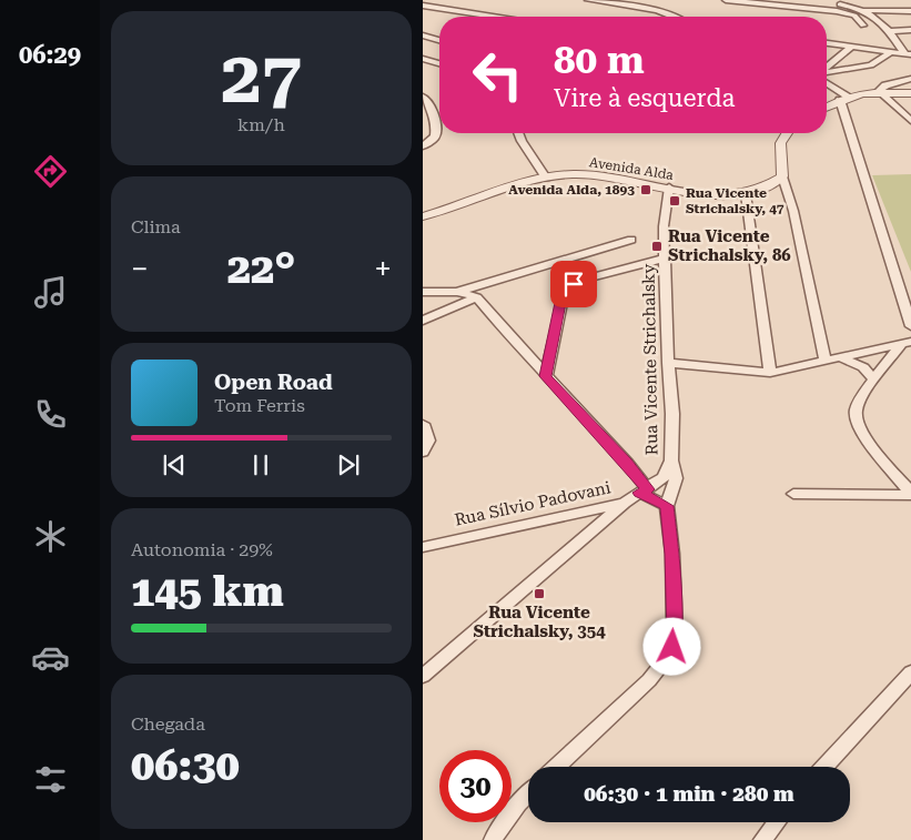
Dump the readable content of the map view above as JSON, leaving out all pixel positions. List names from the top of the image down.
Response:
{
  "streets": {
    "street": ["Avenida Alda", "Rua Vicente Strichalsky", "Rua Sílvio Padovani"]
  },
  "crossings": [
    ["Avenida Alda", "Rua Vicente Strichalsky"],
    ["Rua Vicente Strichalsky", "Rua Sílvio Padovani"]
  ],
  "places": {
    "transit": [
      "Avenida Alda, 1893",
      "Rua Vicente Strichalsky, 47",
      "Rua Vicente Strichalsky, 86",
      "Rua Vicente Strichalsky, 354"
    ]
  },
  "page": {
    "tabs": "06:29",
    "tile": [
      ["27", "km/h"],
      "Clima",
      ["Autonomia · 29%", "145 km"],
      ["Chegada", "06:30"]
    ],
    "turn": ["80 m", "Vire à esquerda"],
    "heat": ["−", "22°", "+"],
    "song": ["Open Road", "Tom Ferris"],
    "limit": "30",
    "trip": "06:30 · 1 min · 280 m"
  }
}
